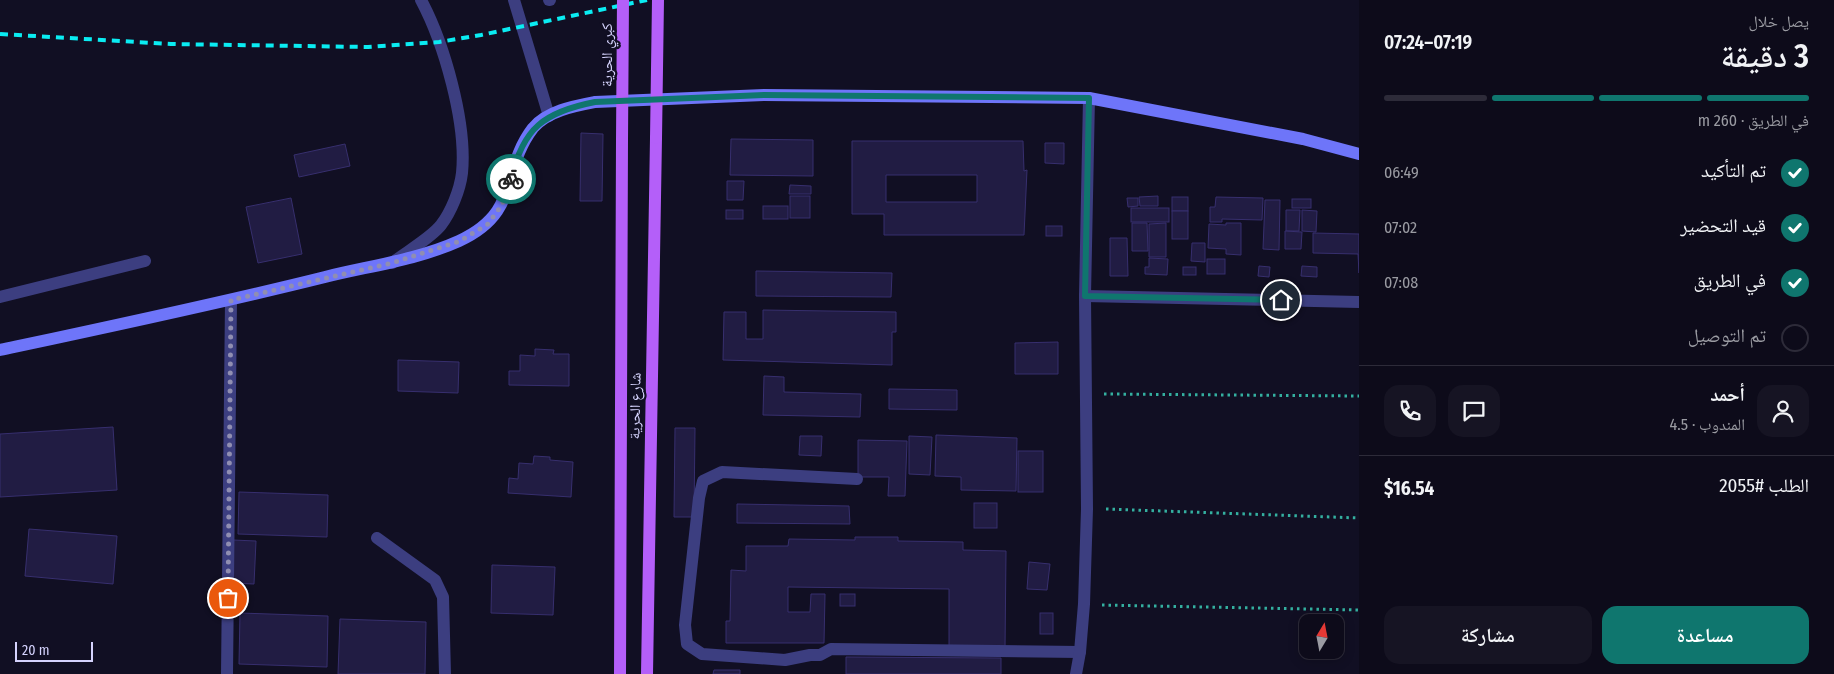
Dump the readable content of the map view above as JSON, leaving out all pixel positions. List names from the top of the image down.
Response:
{
  "streets": {
    "main road": ["كبري الحرية", "شارع الحرية"]
  },
  "crossings": [
    ["كبري الحرية", "شارع الحرية"]
  ],
  "scale_bar": "20 m",
  "north": "top",
  "page": {
    "heading": ["3 دقيقة", "يصل خلال", "07:19–07:24"],
    "panel": [
      "أحمد",
      "المندوب · 4.5",
      "الطلب #2055",
      "$16.54"
    ],
    "bar": "في الطريق · 260 m",
    "list": [
      ["تم التأكيد", "06:49"],
      ["قيد التحضير", "07:02"],
      ["في الطريق", "07:08"],
      "تم التوصيل"
    ],
    "buttons": ["مساعدة", "مشاركة"],
    "scale": "20 m"
  }
}
